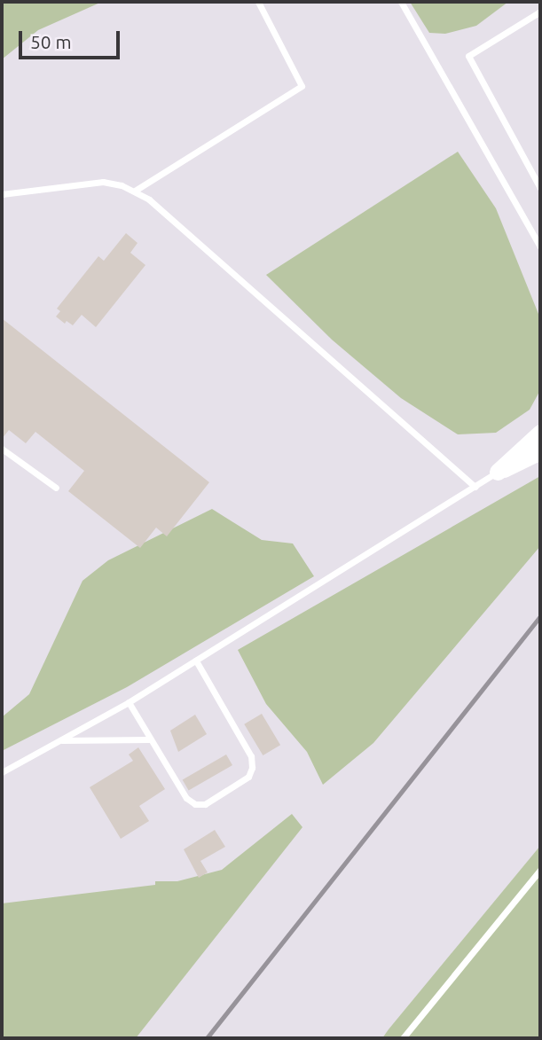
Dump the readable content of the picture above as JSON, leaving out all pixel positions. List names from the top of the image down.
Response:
{
  "scale_bar": "50 m"
}
